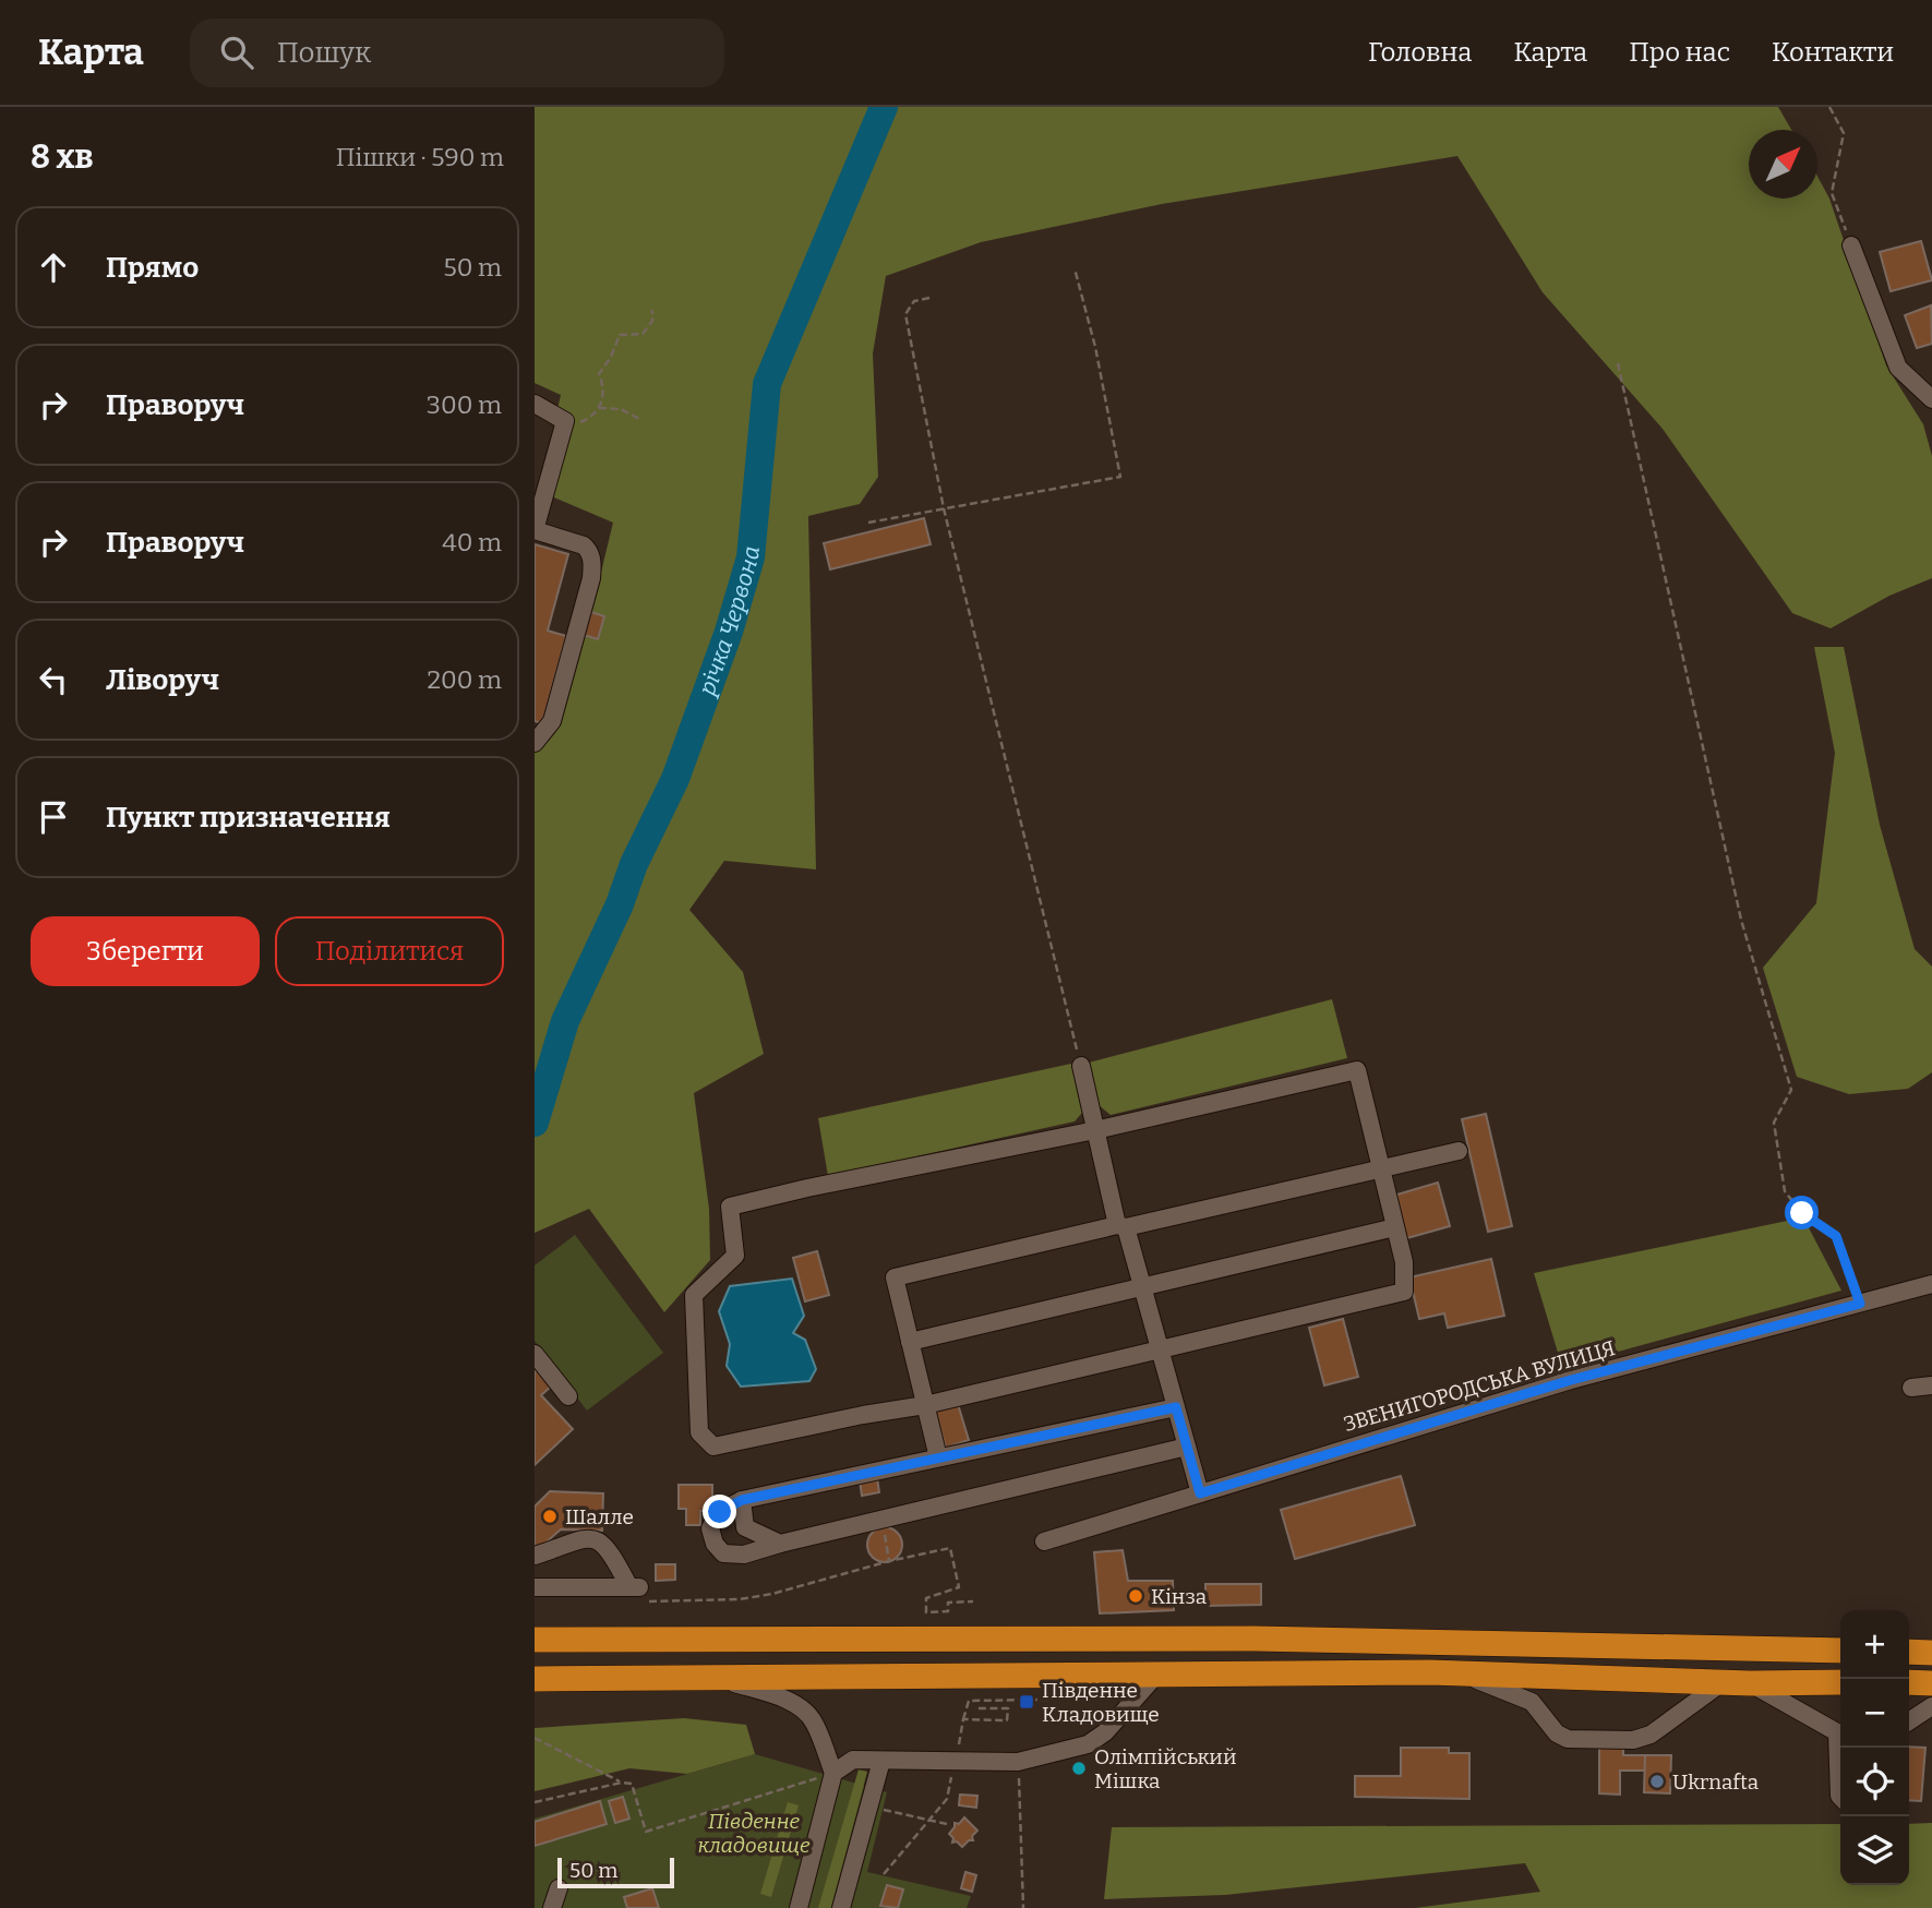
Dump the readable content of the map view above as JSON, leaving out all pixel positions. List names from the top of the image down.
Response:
{
  "streets": {
    "street": ["ЗВЕНИГОРОДСЬКА ВУЛИЦЯ"]
  },
  "water": ["річка Червона"],
  "parks": ["Південне кладовище"],
  "places": {
    "other": [
      "Шалле",
      "Кінза",
      "Олімпійський Мішка",
      "Ukrnafta"
    ],
    "transit": ["Південне Кладовище"]
  },
  "scale_bar": "50 m",
  "north": "top right",
  "page": {
    "header": "Карта",
    "search": "Пошук",
    "nav": [
      "Головна",
      "Карта",
      "Про нас",
      "Контакти"
    ],
    "heading": ["8 хв", "Пішки · 590 m"],
    "list": [
      ["Прямо", "50 m"],
      ["Праворуч", "300 m"],
      ["Праворуч", "40 m"],
      ["Ліворуч", "200 m"],
      "Пункт призначення"
    ],
    "buttons": ["Зберегти", "Поділитися"],
    "map_buttons": ["+", "−"],
    "scale": "50 m"
  }
}
